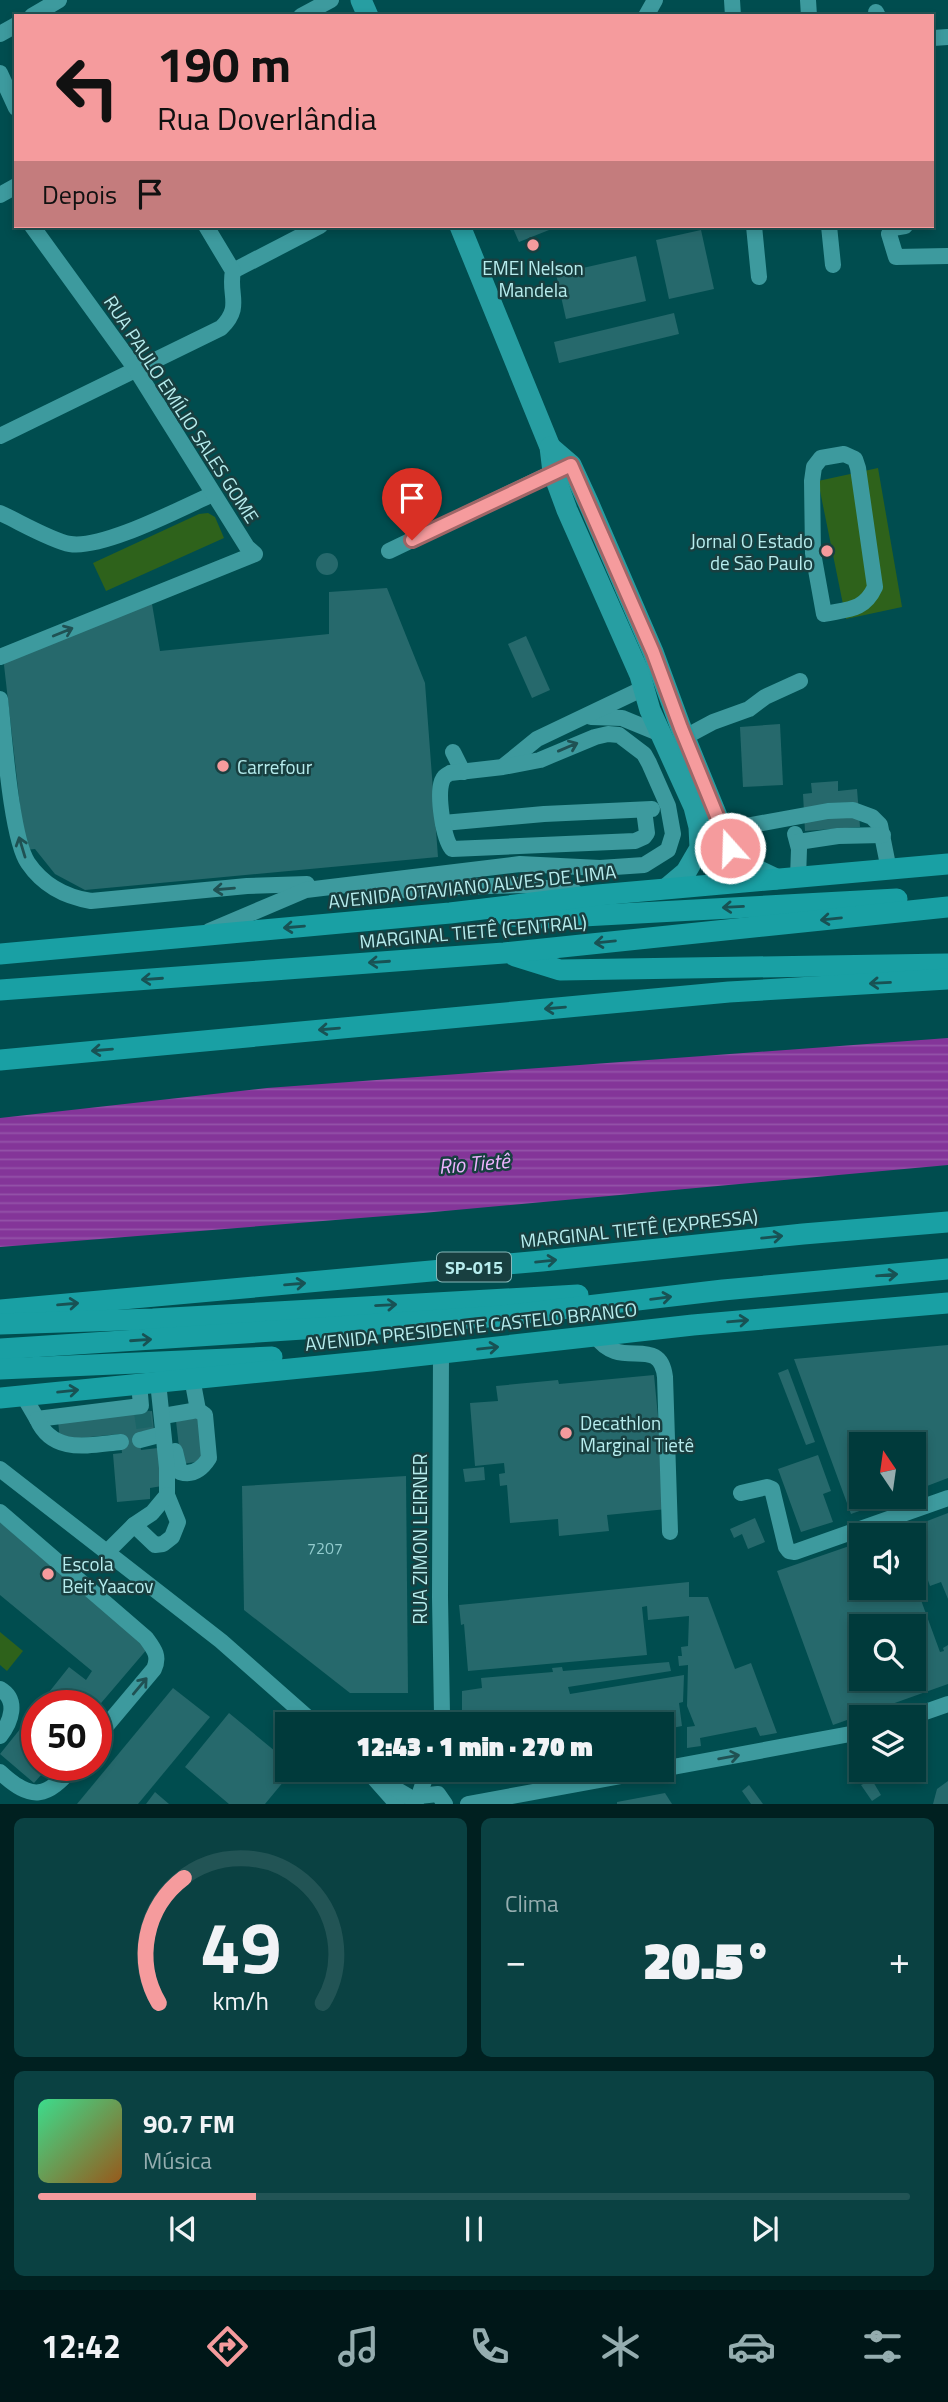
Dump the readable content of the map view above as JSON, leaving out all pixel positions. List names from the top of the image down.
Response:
{
  "streets": {
    "highway": [
      "AVENIDA OTAVIANO ALVES DE LIMA",
      "MARGINAL TIETÊ (CENTRAL)",
      "MARGINAL TIETÊ (EXPRESSA)",
      "SP-015",
      "AVENIDA PRESIDENTE CASTELO BRANCO"
    ],
    "street": ["RUA PAULO EMÍLIO SALES GOME", "RUA ZIMON LEIRNER"]
  },
  "crossings": [
    ["AVENIDA PRESIDENTE CASTELO BRANCO", "RUA ZIMON LEIRNER"]
  ],
  "water": ["Rio Tietê"],
  "places": [
    "EMEI Nelson Mandela",
    "Jornal O Estado de São Paulo",
    "Carrefour",
    "Decathlon Marginal Tietê",
    "Escola Beit Yaacov"
  ],
  "house_numbers": ["7207"],
  "north": "top",
  "page": {
    "turn": ["190 m", "Rua Doverlândia"],
    "then": "Depois",
    "limit": "50",
    "trip": "12:43 · 1 min · 270 m",
    "tile": "Clima",
    "heat": ["−", "20.5°", "+"],
    "song": ["90.7 FM", "Música"],
    "tabs": "12:42",
    "gauge": ["49", "km/h"]
  }
}
